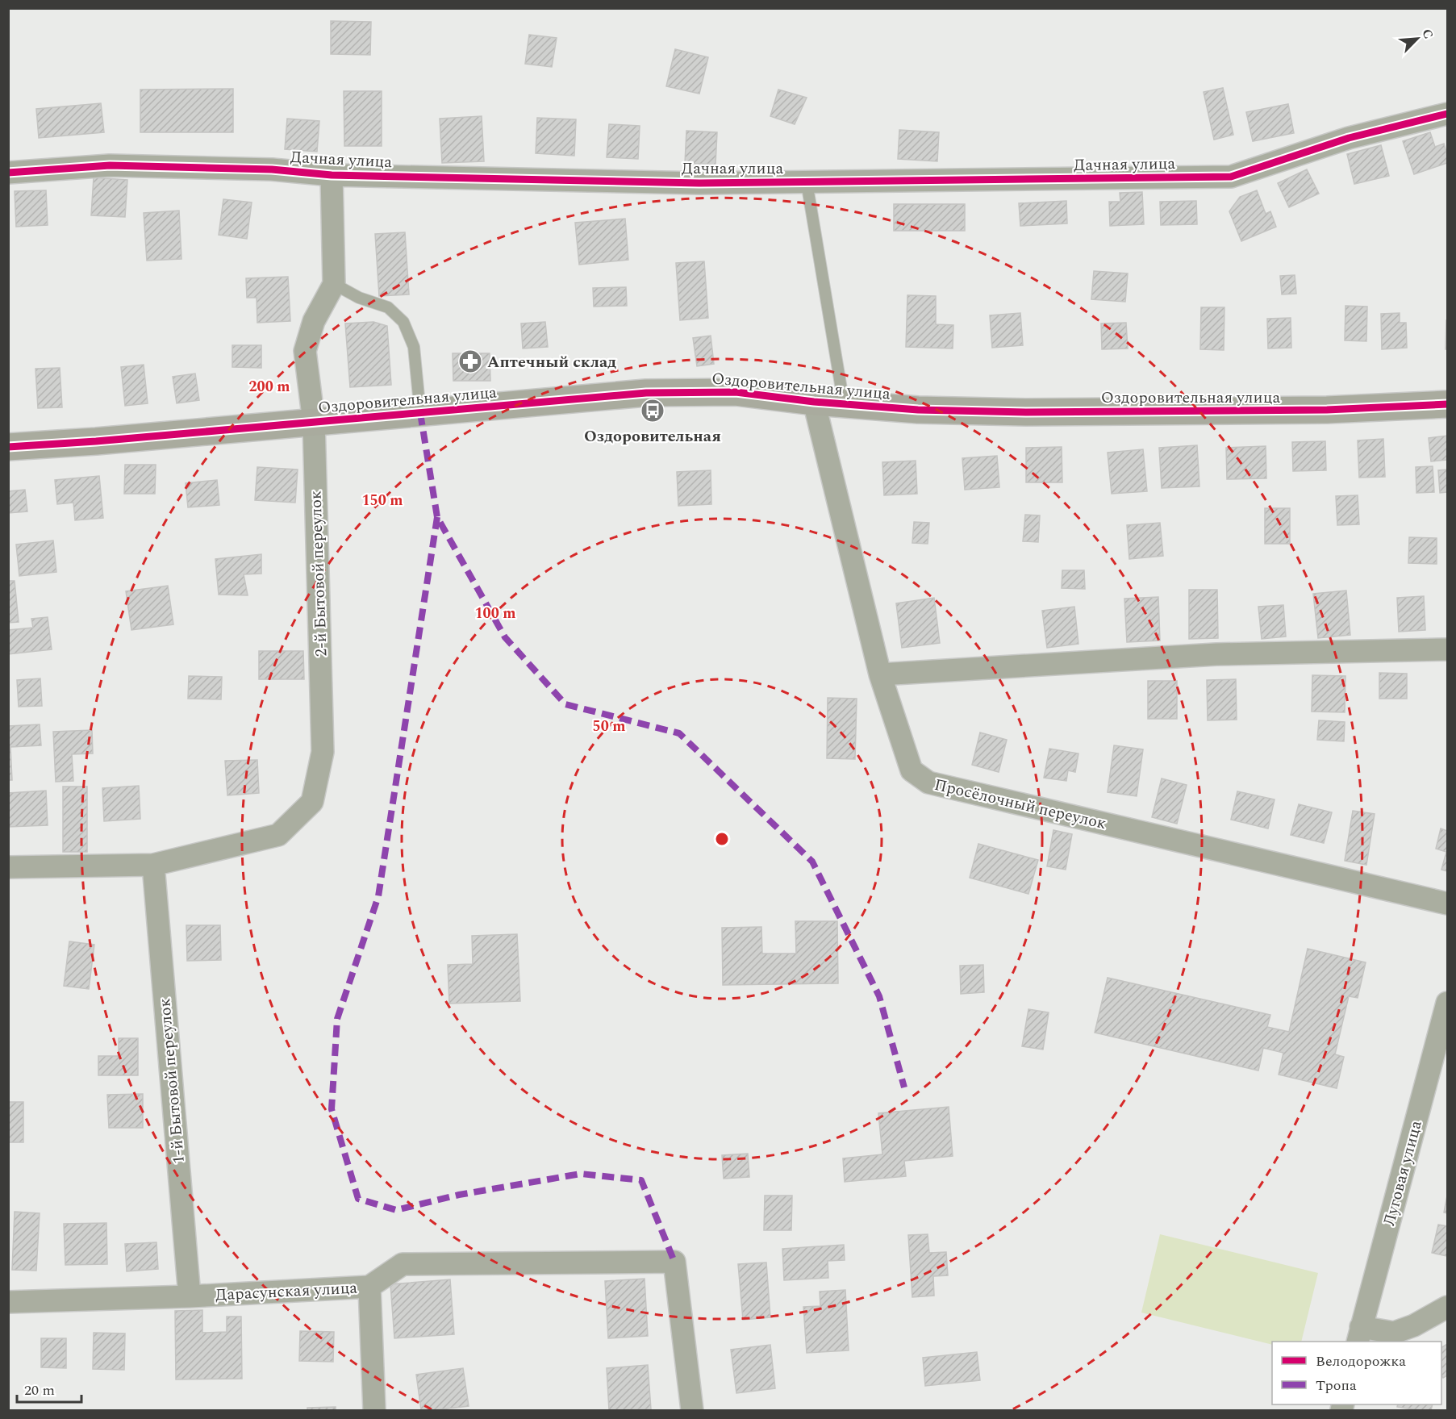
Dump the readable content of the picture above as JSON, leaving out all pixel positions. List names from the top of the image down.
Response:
{
  "streets": {
    "street": [
      "Дачная улица",
      "Оздоровительная улица",
      "2-й Бытовой переулок",
      "Просёлочный переулок",
      "1-й Бытовой переулок",
      "Луговая улица",
      "Дарасунская улица"
    ]
  },
  "crossings": [
    ["Дачная улица", "2-й Бытовой переулок"],
    ["Оздоровительная улица", "2-й Бытовой переулок"],
    ["Оздоровительная улица", "Просёлочный переулок"],
    ["2-й Бытовой переулок", "1-й Бытовой переулок"],
    ["1-й Бытовой переулок", "Дарасунская улица"]
  ],
  "places": {
    "pharmacy": ["Аптечный склад"],
    "bus stop": ["Оздоровительная"]
  },
  "legend": ["Велодорожка", "Тропа"],
  "scale_bar": "20 m",
  "north": "top right",
  "rings": [
    "200 m",
    "150 m",
    "100 m",
    "50 m"
  ]
}
